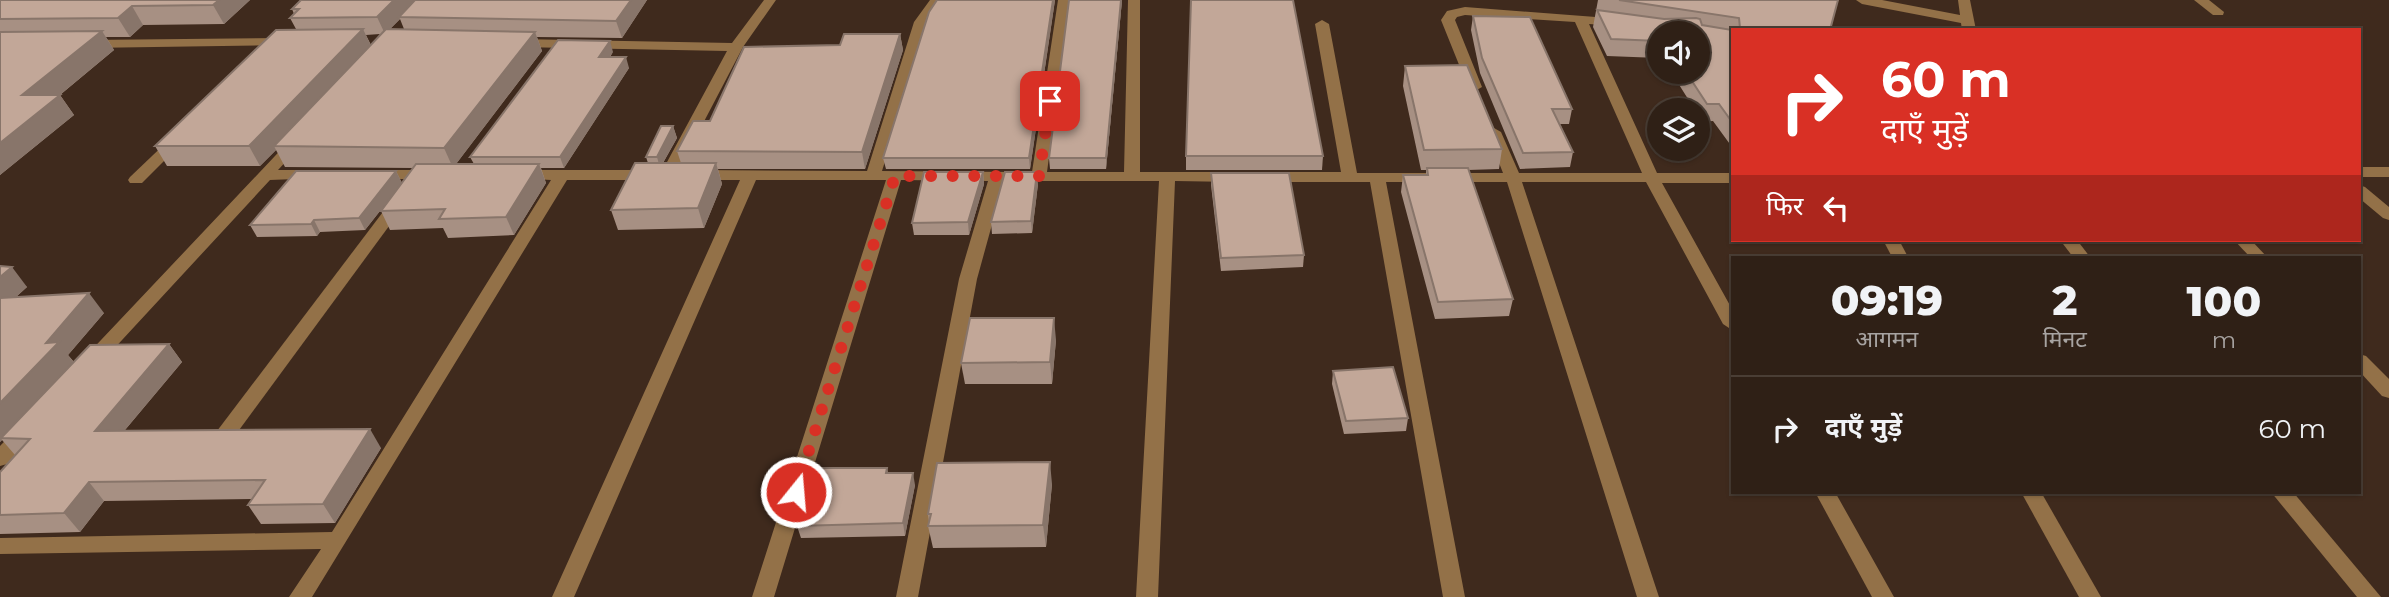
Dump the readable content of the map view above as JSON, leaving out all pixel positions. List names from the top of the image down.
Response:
{
  "page": {
    "turn": ["60 m", "दाएँ मुड़ें"],
    "then": "फिर",
    "eta": [
      "09:19",
      "आगमन",
      "2",
      "मिनट",
      "100",
      "m"
    ],
    "list": [
      {
        "name": "दाएँ मुड़ें",
        "value": "60 m"
      }
    ]
  }
}
